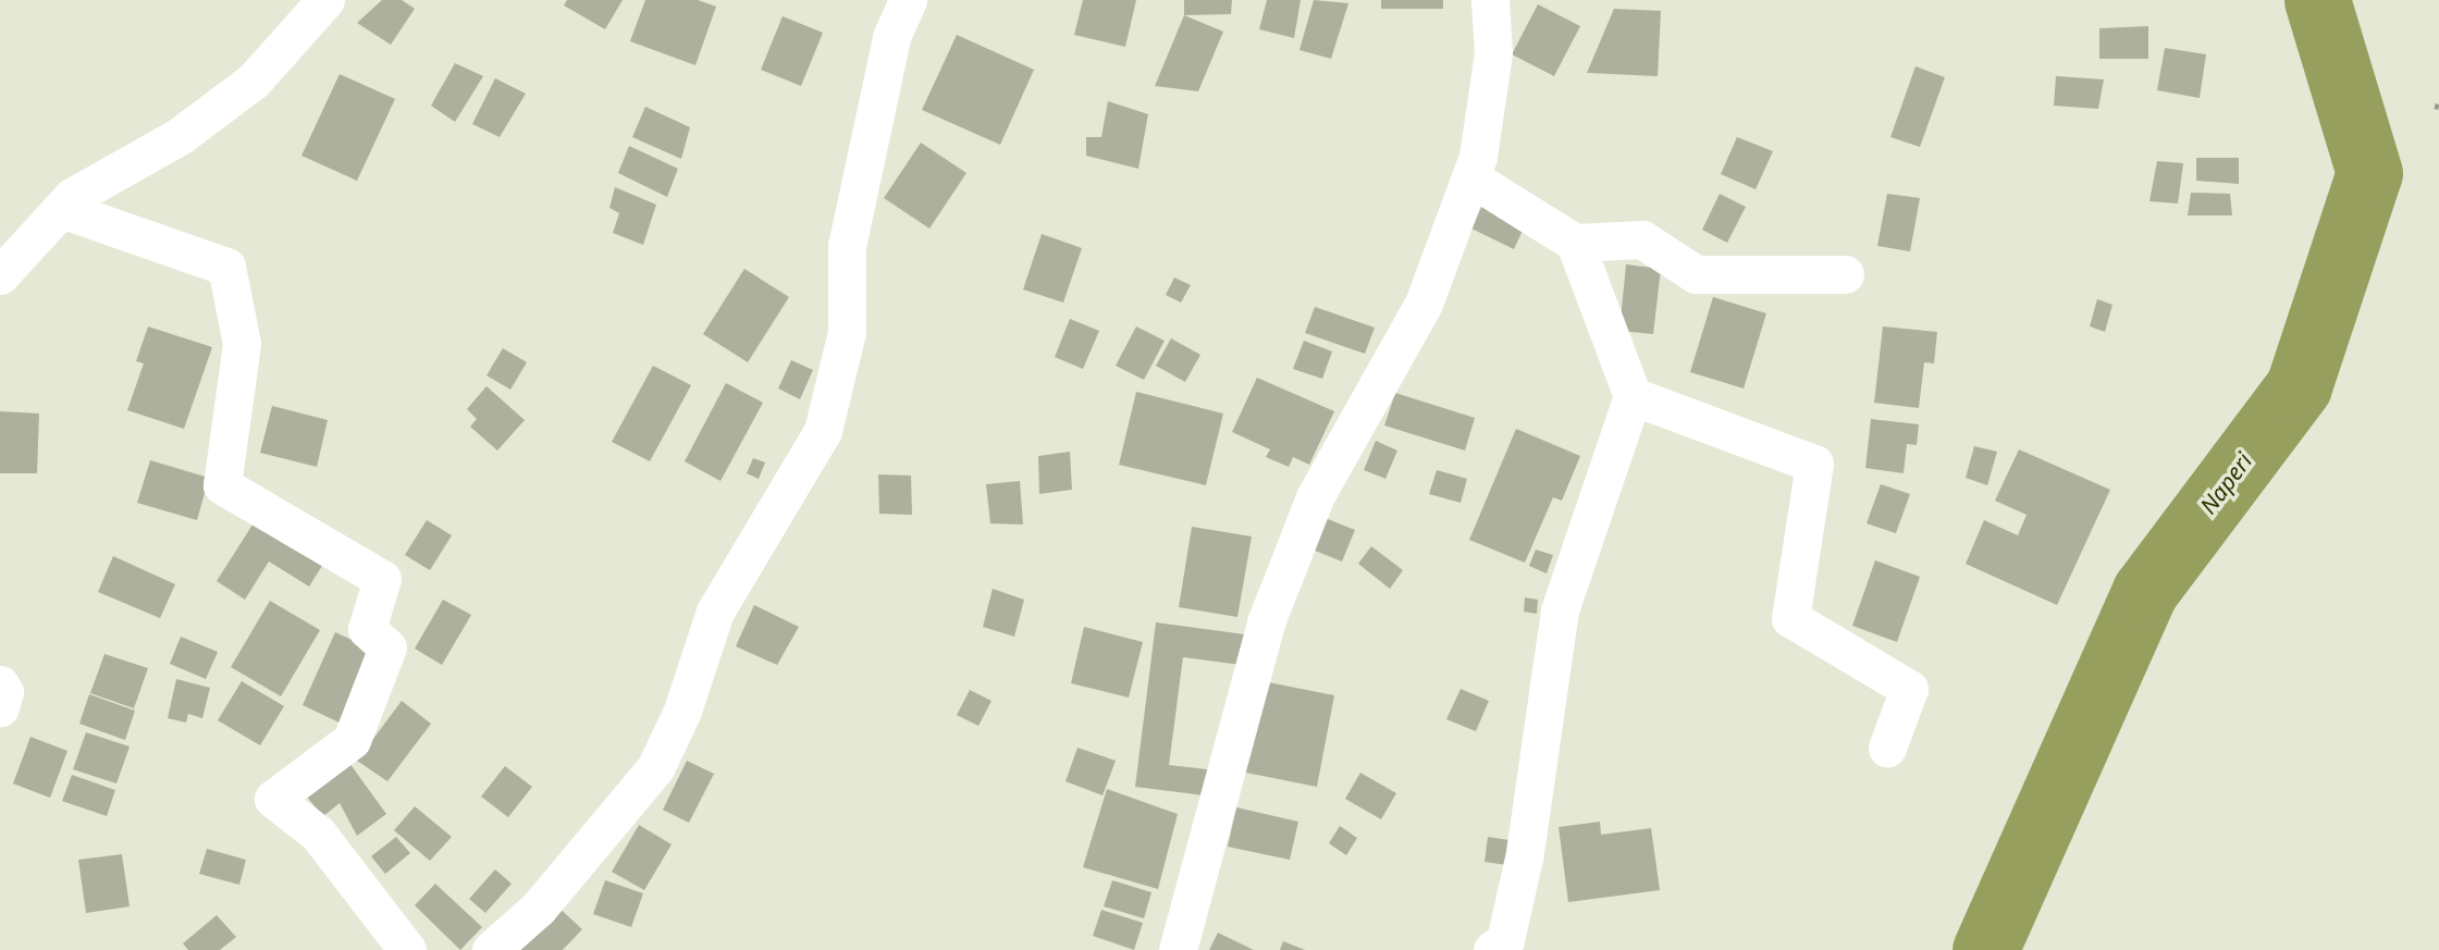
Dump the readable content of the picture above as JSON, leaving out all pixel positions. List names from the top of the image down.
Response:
{
  "water": ["Naperi"]
}
